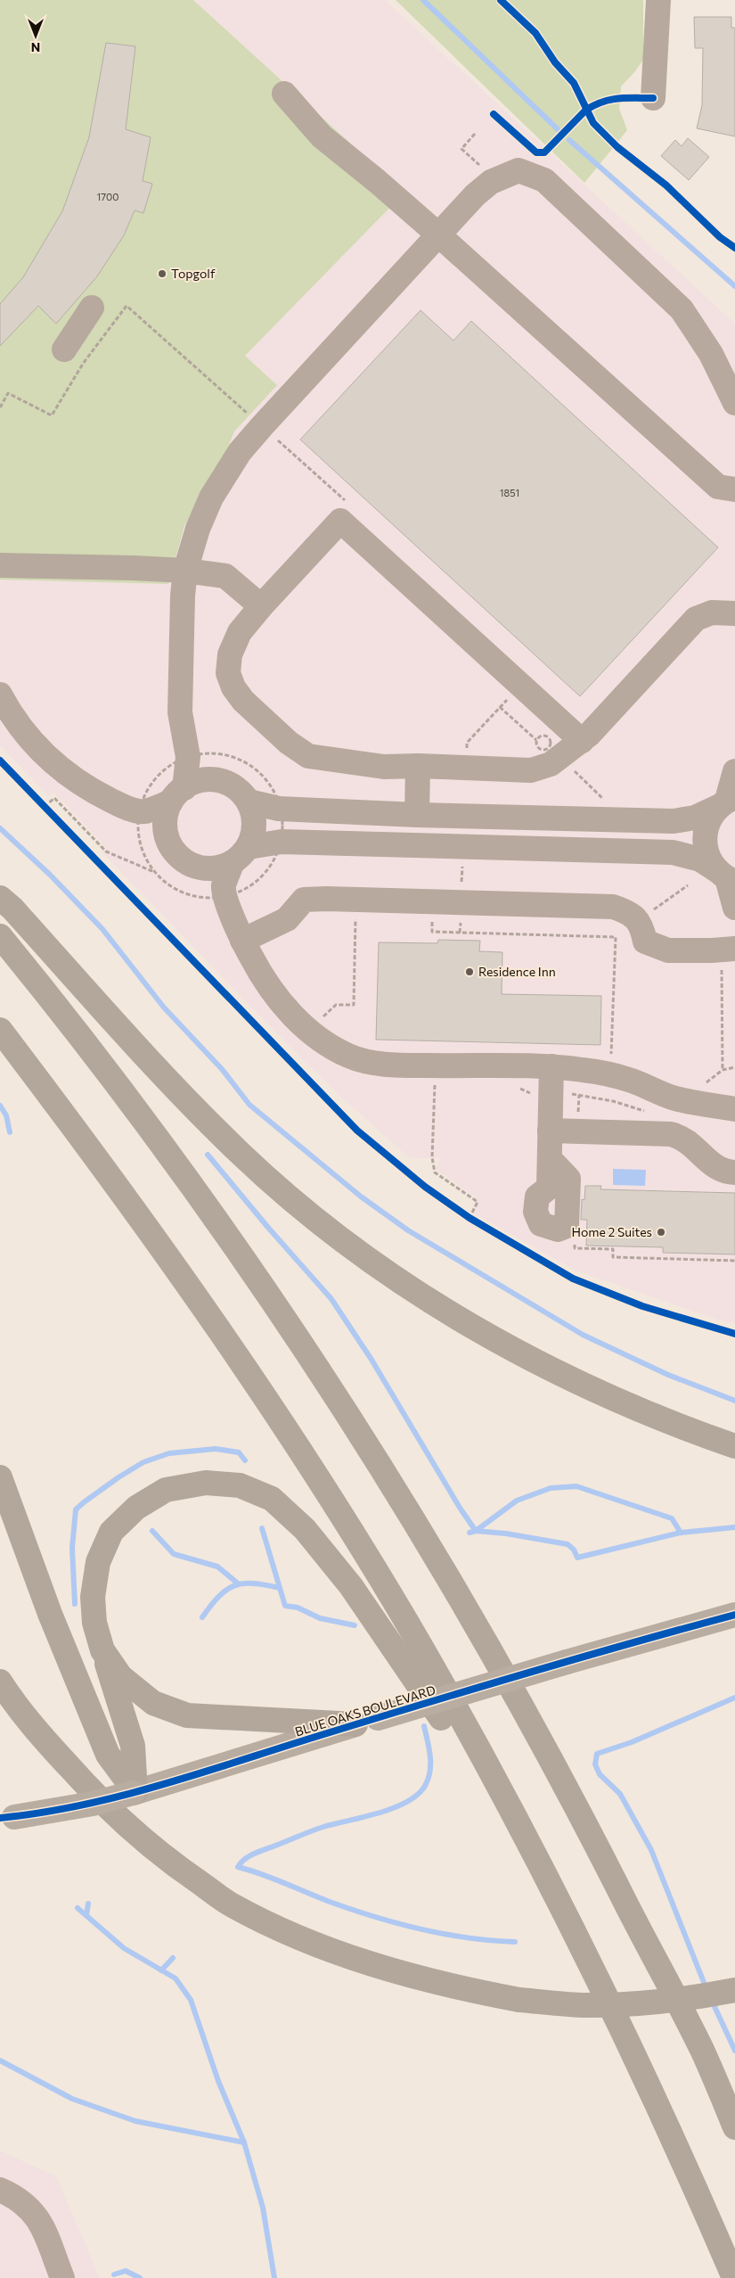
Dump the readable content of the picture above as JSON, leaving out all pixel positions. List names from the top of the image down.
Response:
{
  "streets": {
    "main road": ["BLUE OAKS BOULEVARD"]
  },
  "places": ["Topgolf", "Residence Inn", "Home 2 Suites"],
  "house_numbers": ["1700", "1851"],
  "north": "bottom"
}
